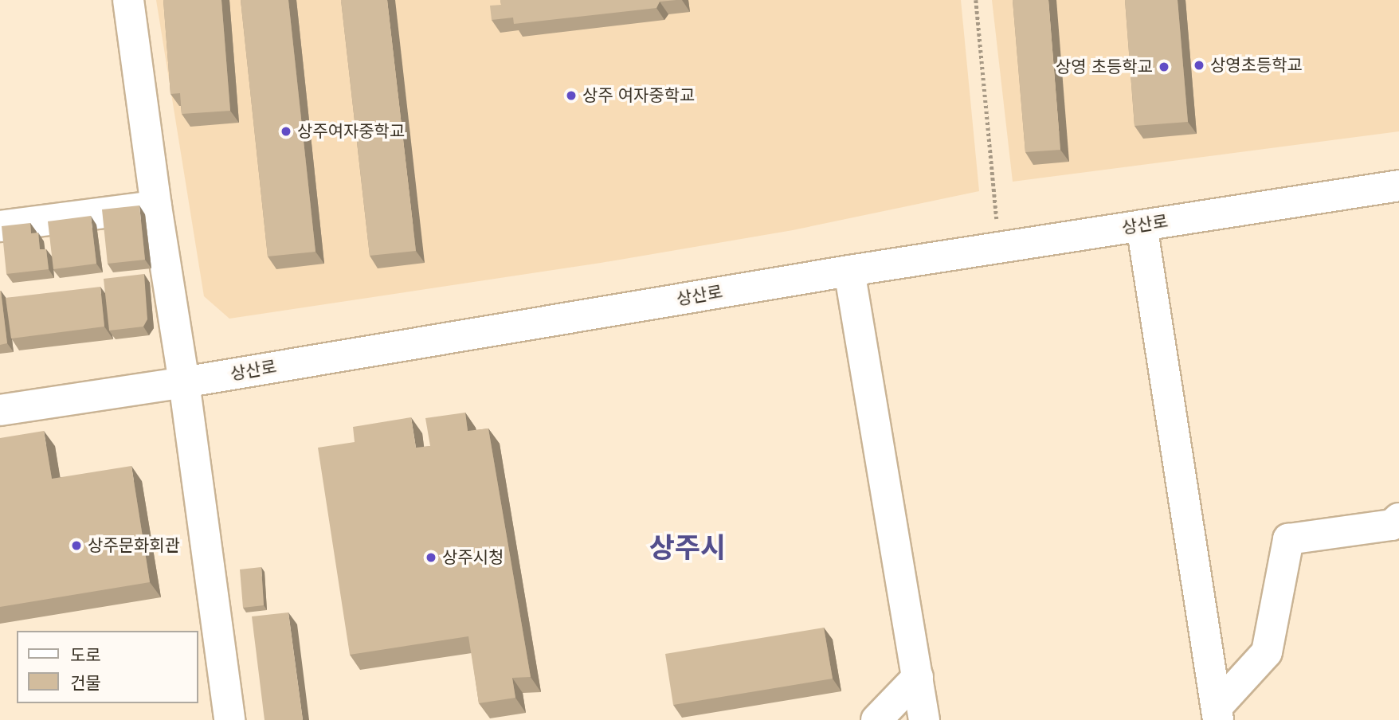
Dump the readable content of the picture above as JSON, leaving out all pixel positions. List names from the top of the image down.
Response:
{
  "streets": {
    "street": ["상산로"]
  },
  "districts": ["상주시"],
  "places": [
    "상영초등학교",
    "상영 초등학교",
    "상주 여자중학교",
    "상주여자중학교",
    "상주문화회관",
    "상주시청"
  ],
  "legend": ["도로", "건물"]
}
